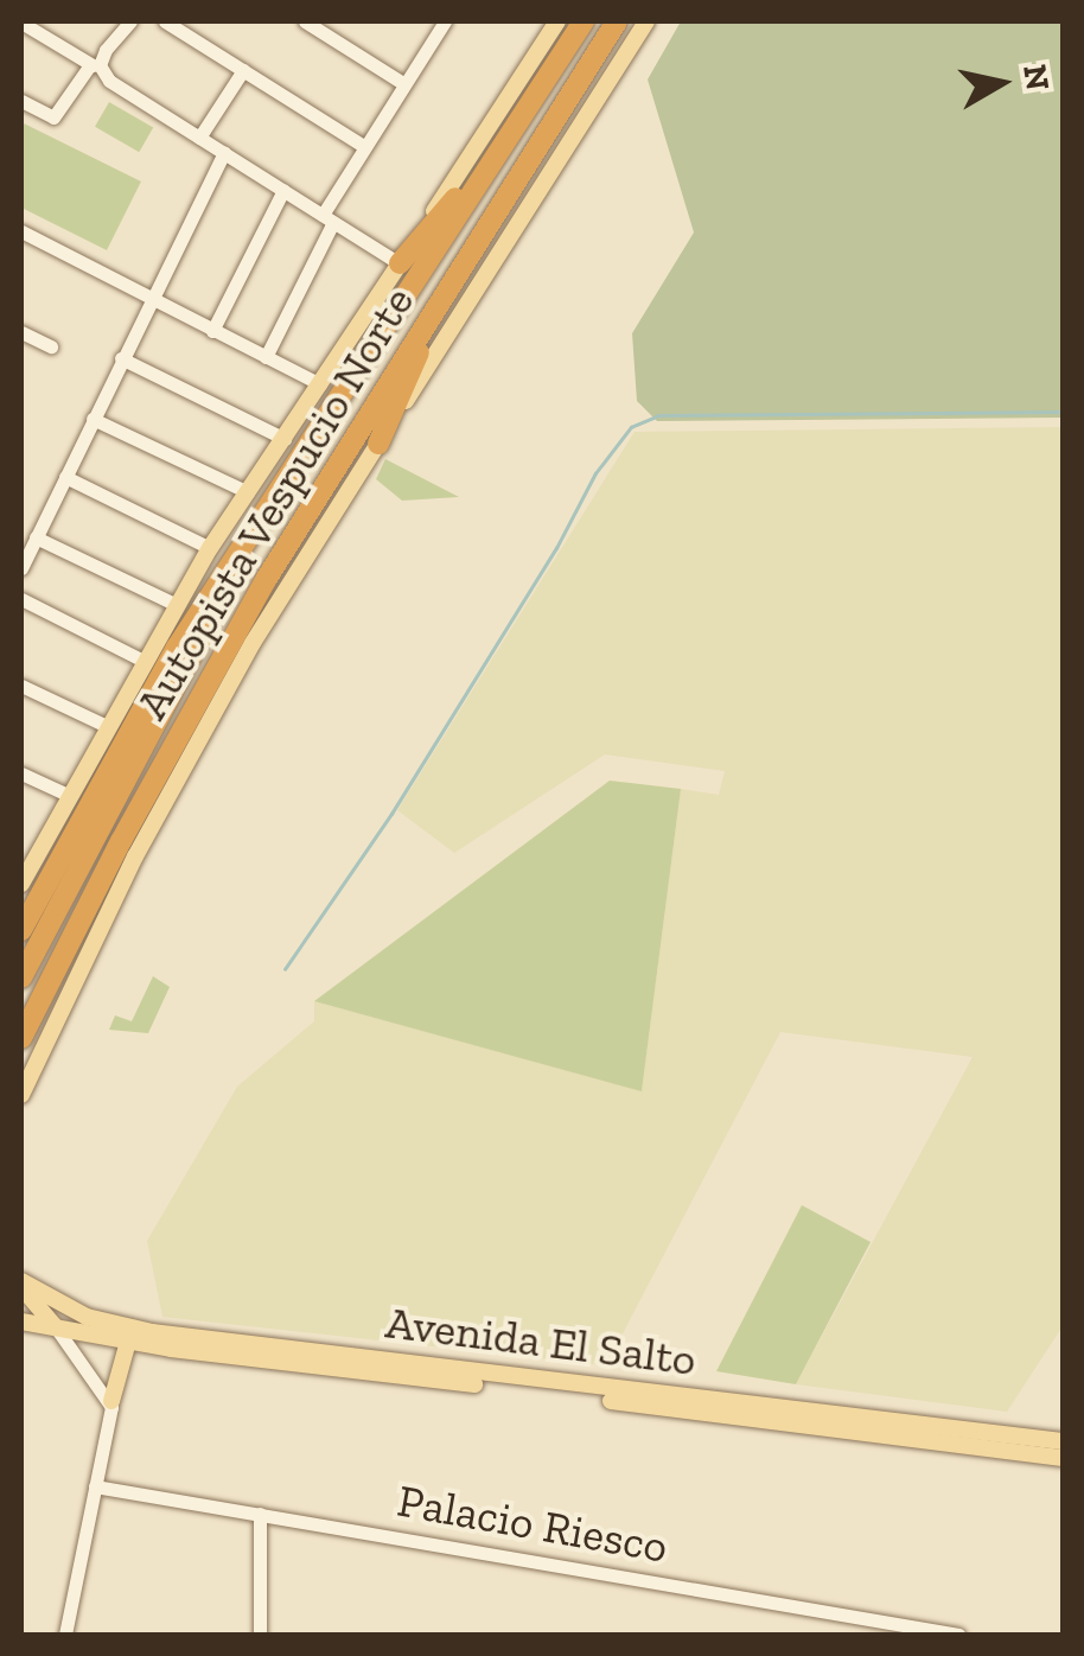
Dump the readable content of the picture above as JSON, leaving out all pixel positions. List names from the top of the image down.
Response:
{
  "streets": {
    "highway": ["Autopista Vespucio Norte"],
    "main road": ["Avenida El Salto"],
    "street": ["Palacio Riesco"]
  },
  "north": "right"
}
